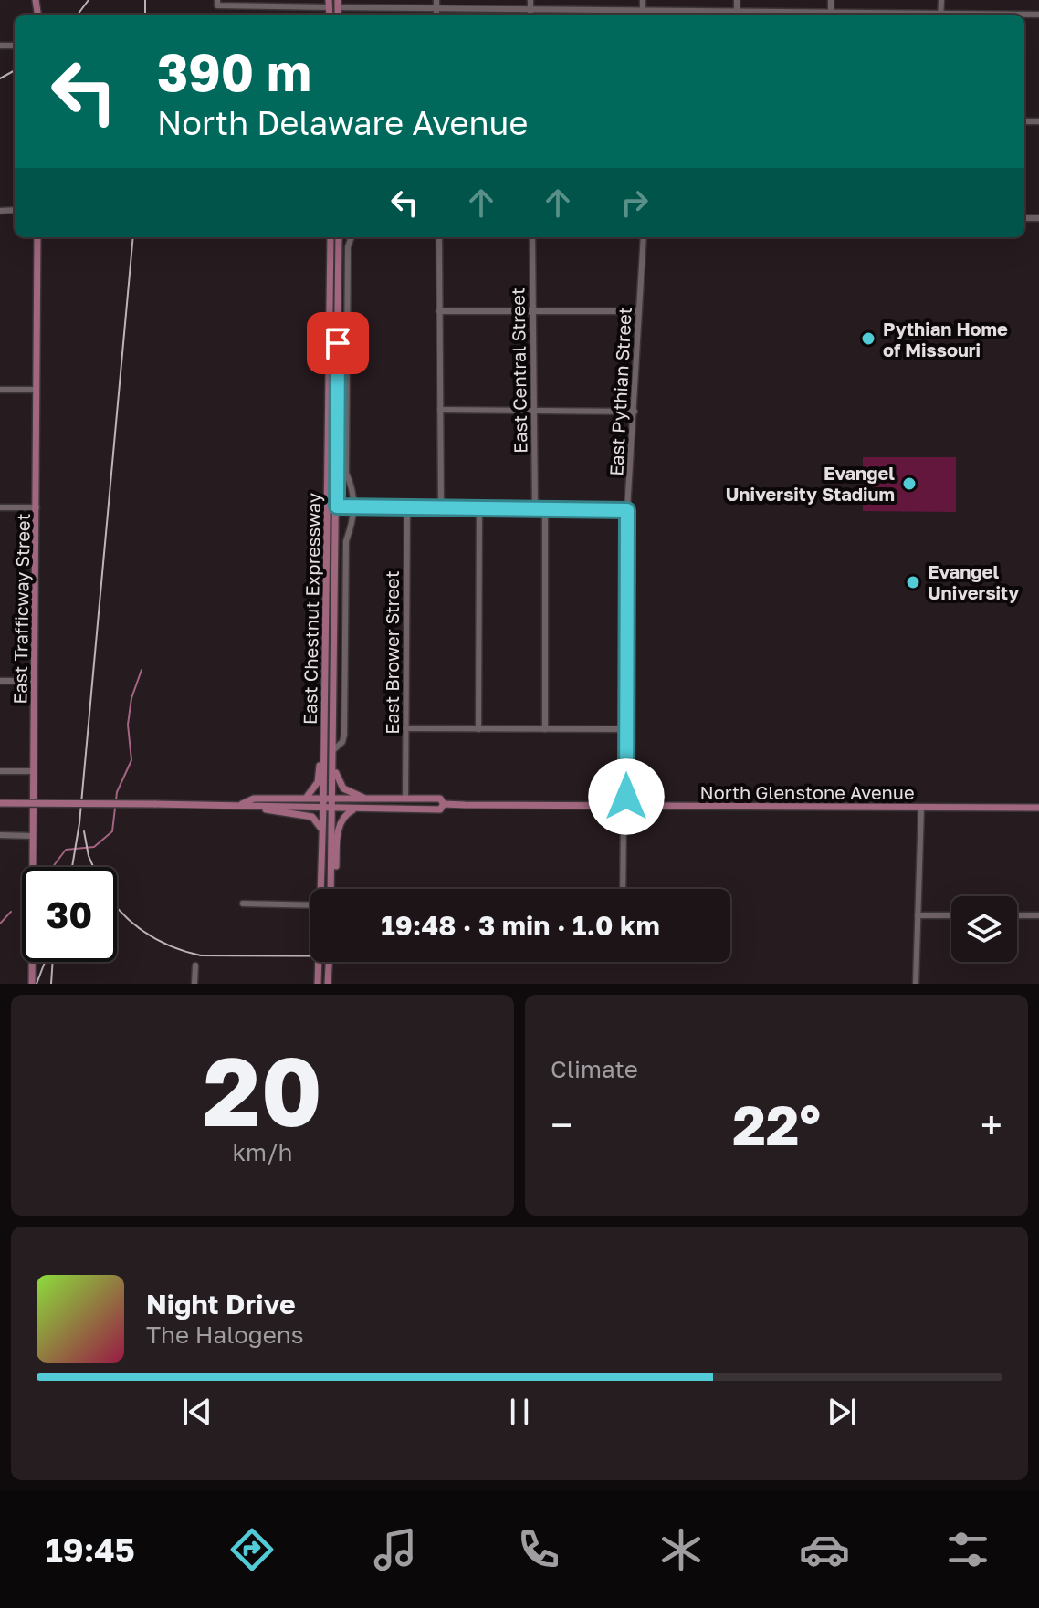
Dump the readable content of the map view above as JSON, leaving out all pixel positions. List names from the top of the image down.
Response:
{
  "streets": {
    "main road": ["East Trafficway Street", "East Chestnut Expressway", "North Glenstone Avenue"],
    "street": ["East Central Street", "East Pythian Street", "East Brower Street"]
  },
  "crossings": [
    ["East Pythian Street", "North Glenstone Avenue"],
    ["East Chestnut Expressway", "North Glenstone Avenue"],
    ["East Brower Street", "North Glenstone Avenue"]
  ],
  "places": ["Pythian Home of Missouri", "Evangel University Stadium", "Evangel University"],
  "page": {
    "turn": ["390 m", "North Delaware Avenue"],
    "limit": "30",
    "trip": "19:48 · 3 min · 1.0 km",
    "tile": [
      ["20", "km/h"],
      "Climate"
    ],
    "heat": ["−", "22°", "+"],
    "song": ["Night Drive", "The Halogens"],
    "tabs": "19:45"
  }
}
